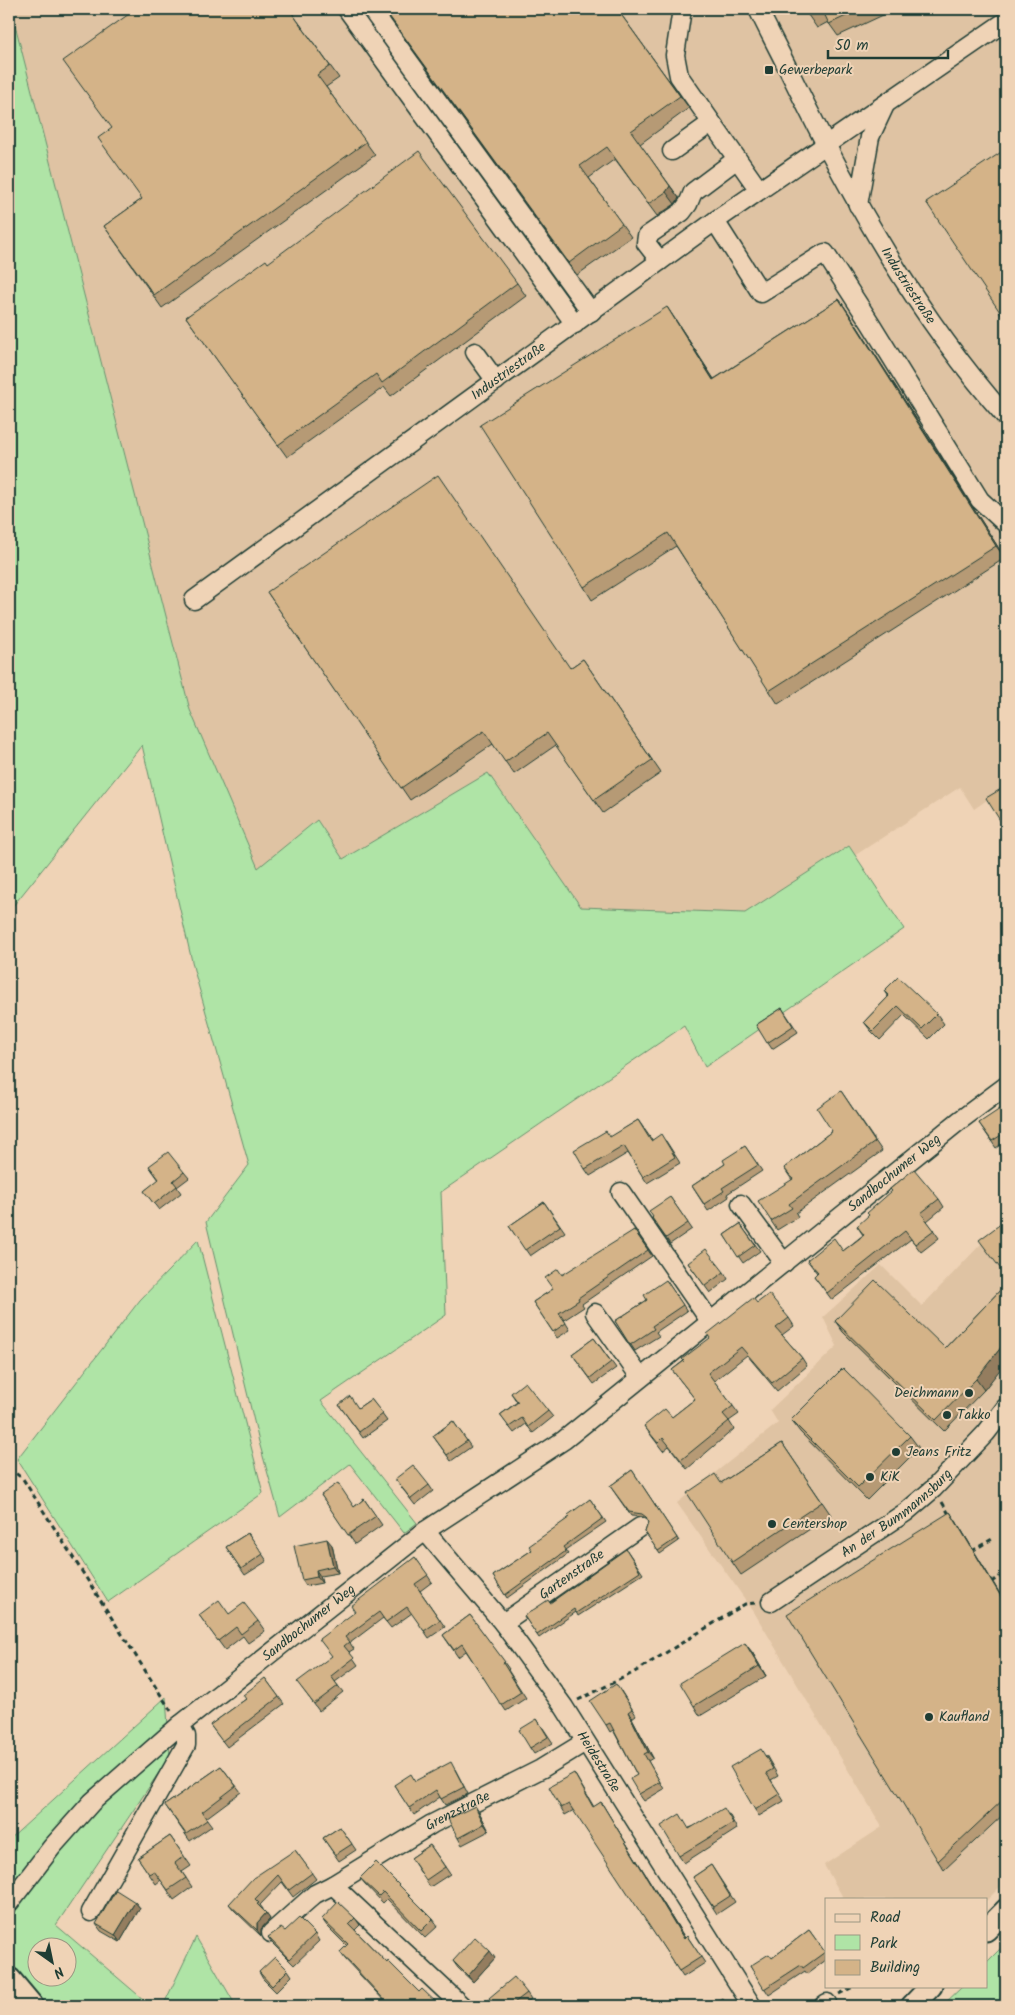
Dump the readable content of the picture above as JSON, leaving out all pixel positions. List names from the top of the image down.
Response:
{
  "streets": {
    "street": [
      "Industriestraße",
      "Sandbochumer Weg",
      "An der Bummannsburg",
      "Gartenstraße",
      "Heidestraße",
      "Grenzstraße"
    ]
  },
  "crossings": [
    ["Sandbochumer Weg", "Heidestraße"],
    ["Gartenstraße", "Heidestraße"],
    ["Heidestraße", "Grenzstraße"]
  ],
  "places": {
    "transit": ["Gewerbepark"],
    "other": [
      "Deichmann",
      "Takko",
      "Jeans Fritz",
      "KiK",
      "Centershop",
      "Kaufland"
    ]
  },
  "legend": ["Road", "Park", "Building"],
  "scale_bar": "50 m",
  "north": "bottom right"
}
